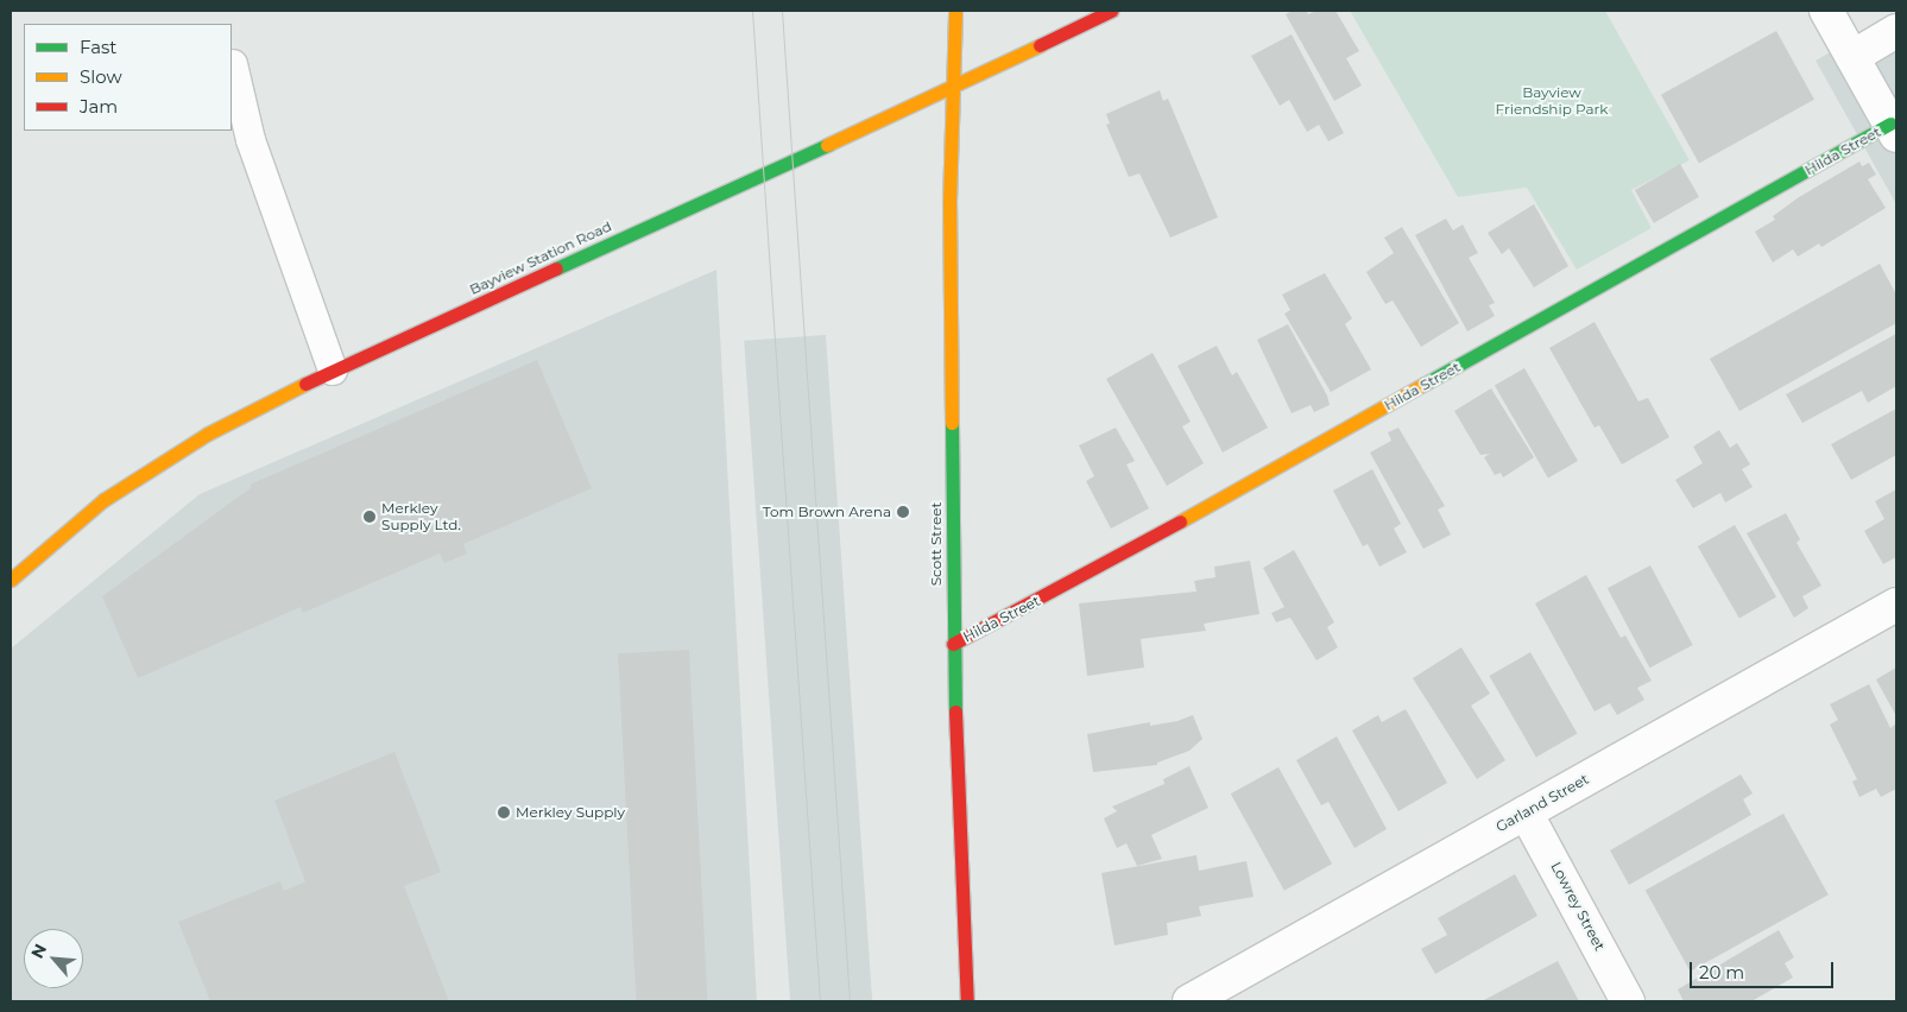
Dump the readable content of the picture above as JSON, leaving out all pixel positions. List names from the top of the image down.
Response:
{
  "streets": {
    "street": [
      "Hilda Street",
      "Bayview Station Road",
      "Scott Street",
      "Garland Street",
      "Lowrey Street"
    ]
  },
  "crossings": [
    ["Hilda Street", "Scott Street"],
    ["Bayview Station Road", "Scott Street"],
    ["Garland Street", "Lowrey Street"]
  ],
  "parks": ["Bayview Friendship Park"],
  "places": ["Tom Brown Arena", "Merkley Supply Ltd.", "Merkley Supply"],
  "legend": ["Fast", "Slow", "Jam"],
  "scale_bar": "20 m",
  "north": "top left"
}
